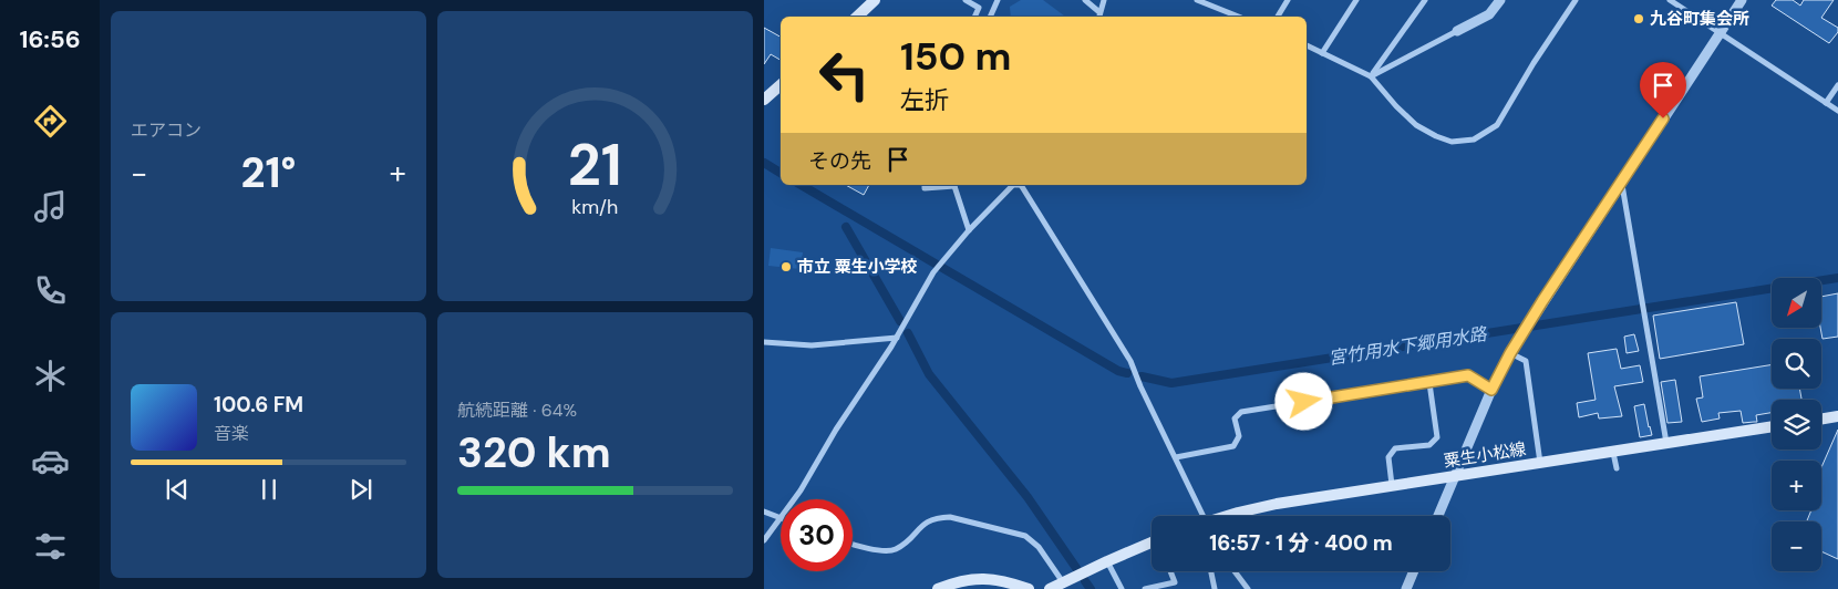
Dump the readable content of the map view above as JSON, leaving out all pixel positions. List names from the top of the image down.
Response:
{
  "streets": {
    "main road": ["粟生小松線"]
  },
  "water": ["宮竹用水下郷用水路"],
  "places": ["九谷町集会所", "市立 粟生小学校"],
  "north": "bottom left",
  "page": {
    "tabs": "16:56",
    "tile": [
      "エアコン",
      ["航続距離 · 64%", "320 km"]
    ],
    "turn": ["150 m", "左折"],
    "then": "その先",
    "heat": ["−", "21°", "+"],
    "map_buttons": ["+", "−"],
    "song": ["100.6 FM", "音楽"],
    "limit": "30",
    "trip": "16:57 · 1 分 · 400 m",
    "gauge": ["21", "km/h"]
  }
}
